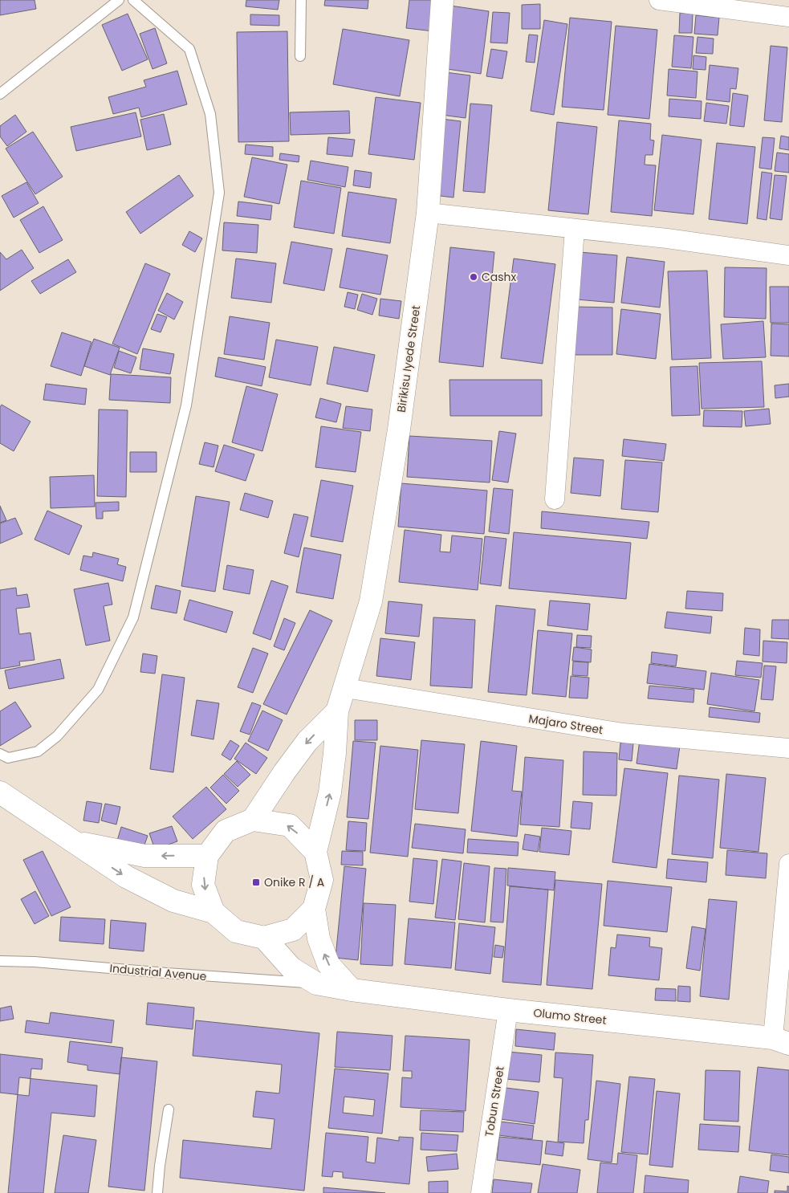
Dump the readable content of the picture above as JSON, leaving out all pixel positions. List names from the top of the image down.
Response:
{
  "streets": {
    "street": [
      "Birikisu Iyede Street",
      "Majaro Street",
      "Olumo Street",
      "Tobun Street"
    ],
    "lane": ["Industrial Avenue"]
  },
  "crossings": [
    ["Birikisu Iyede Street", "Majaro Street"],
    ["Industrial Avenue", "Olumo Street"],
    ["Olumo Street", "Tobun Street"]
  ],
  "places": {
    "other": ["Cashx"],
    "transit": ["Onike R / A"]
  }
}
